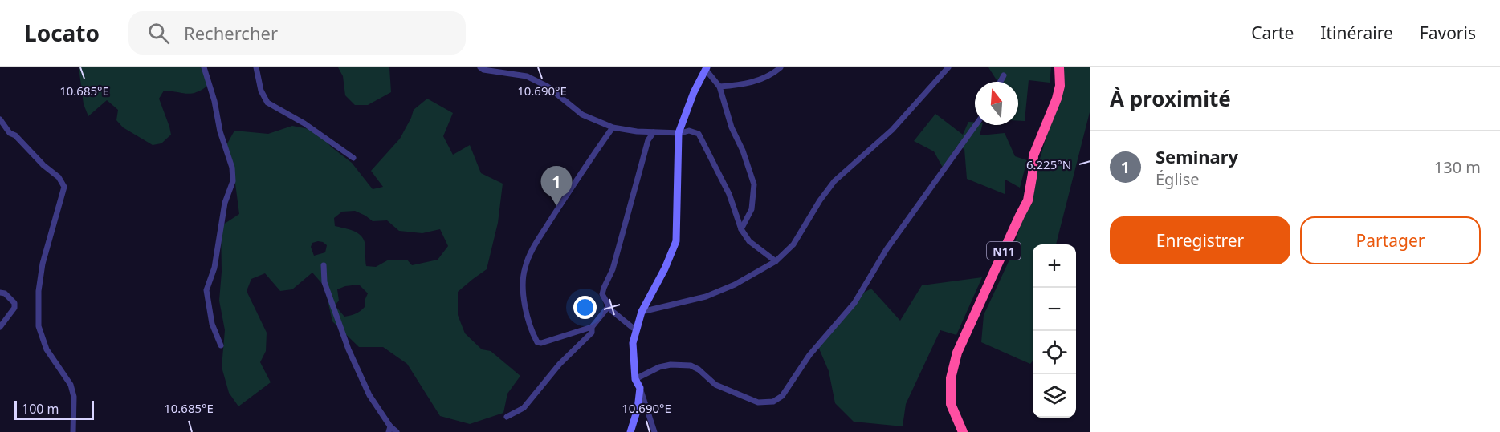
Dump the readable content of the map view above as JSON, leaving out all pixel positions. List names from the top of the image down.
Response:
{
  "streets": {
    "highway": ["N11"]
  },
  "scale_bar": "100 m",
  "north": "top",
  "page": {
    "header": "Locato",
    "search": "Rechercher",
    "nav": ["Carte", "Itinéraire", "Favoris"],
    "heading": "À proximité",
    "list": [
      {
        "mark": "1",
        "name": "Seminary",
        "note": "Église",
        "value": "130 m"
      }
    ],
    "pins": "1",
    "buttons": ["Enregistrer", "Partager"],
    "map_buttons": ["+", "−"],
    "scale": "100 m"
  },
  "coordinates": ["10.685°E", "10.690°E", "6.225°N"]
}
